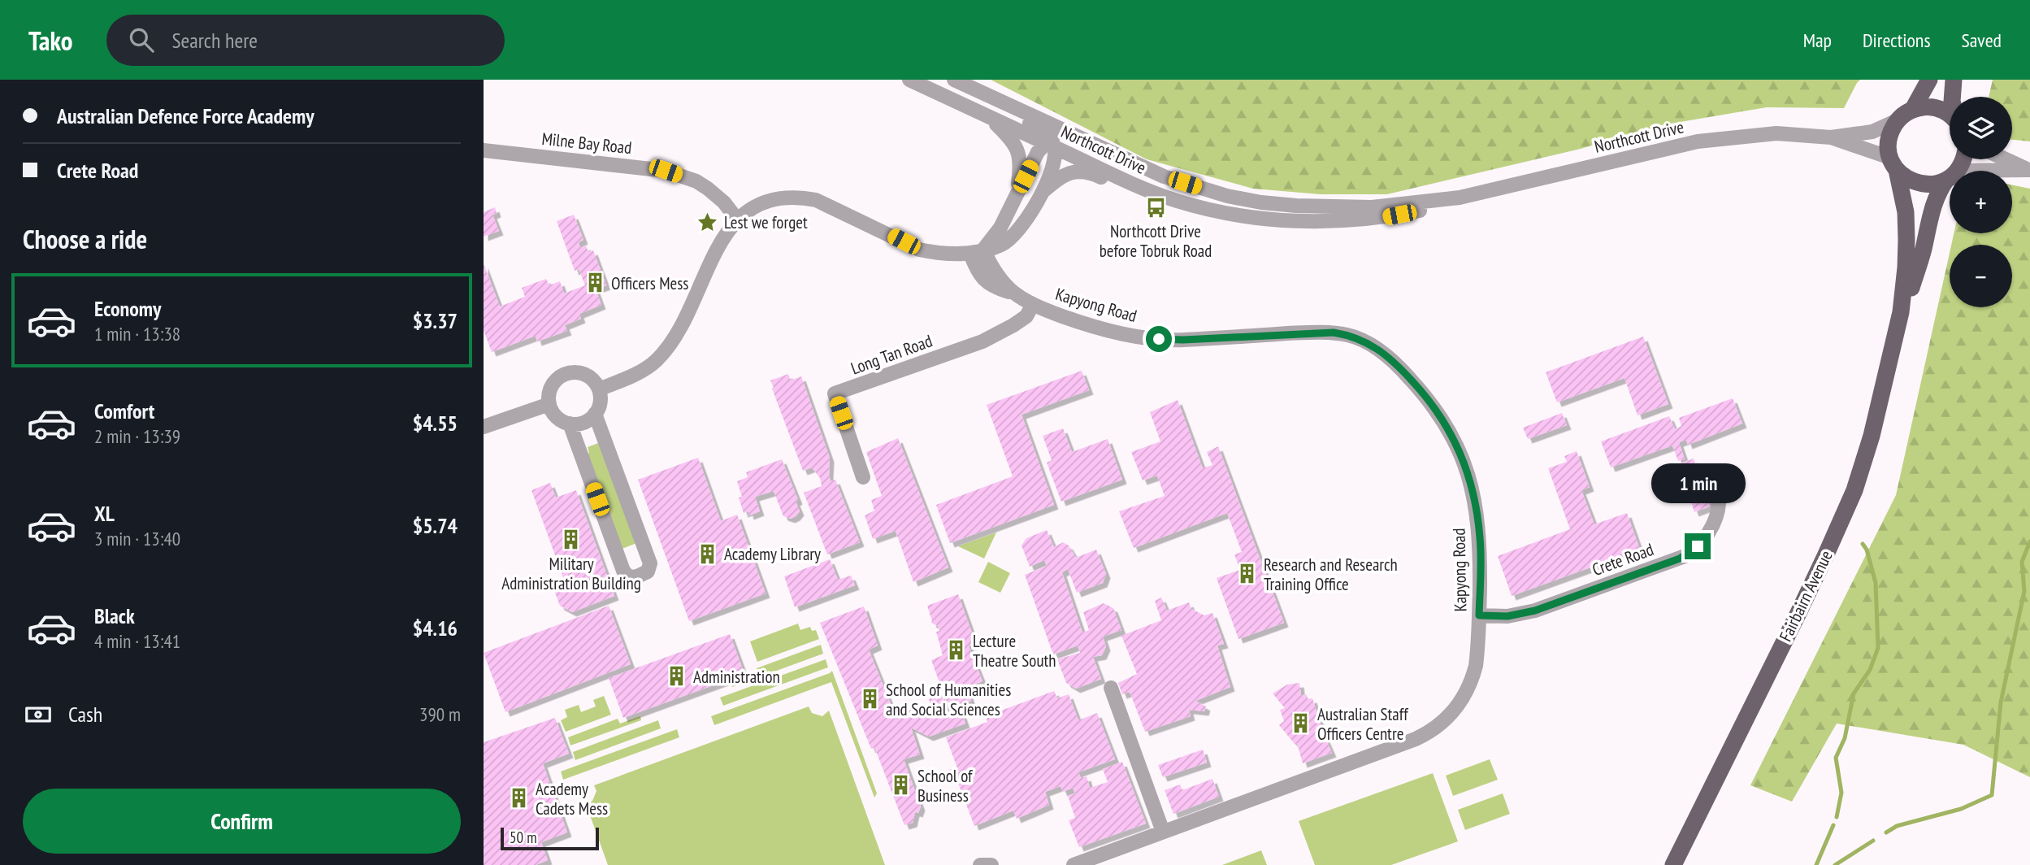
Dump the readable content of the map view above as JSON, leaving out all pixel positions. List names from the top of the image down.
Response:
{
  "streets": {
    "main road": ["Fairbairn Avenue"],
    "street": [
      "Northcott Drive",
      "Milne Bay Road",
      "Kapyong Road",
      "Long Tan Road",
      "Crete Road"
    ]
  },
  "crossings": [
    ["Northcott Drive", "Fairbairn Avenue"],
    ["Kapyong Road", "Long Tan Road"],
    ["Kapyong Road", "Crete Road"]
  ],
  "places": {
    "bus stop": ["Northcott Drive before Tobruk Road"],
    "place": ["Lest we forget"],
    "building": [
      "Officers Mess",
      "Military Administration Building",
      "Academy Library",
      "Research and Research Training Office",
      "Lecture Theatre South",
      "Administration",
      "School of Humanities and Social Sciences",
      "Australian Staff Officers Centre",
      "School of Business",
      "Academy Cadets Mess"
    ]
  },
  "scale_bar": "50 m",
  "page": {
    "header": "Tako",
    "search": "Search here",
    "nav": ["Map", "Directions", "Saved"],
    "banner": ["Australian Defence Force Academy", "Crete Road"],
    "map_buttons": ["+", "−"],
    "heading": "Choose a ride",
    "list": [
      {
        "name": "Economy",
        "note": "1 min · 13:38",
        "value": "$3.37"
      },
      {
        "name": "Comfort",
        "note": "2 min · 13:39",
        "value": "$4.55"
      },
      {
        "name": "XL",
        "note": "3 min · 13:40",
        "value": "$5.74"
      },
      {
        "name": "Black",
        "note": "4 min · 13:41",
        "value": "$4.16"
      }
    ],
    "bubble": "1 min",
    "pay": ["Cash", "390 m"],
    "buttons": "Confirm",
    "scale": "50 m"
  }
}
